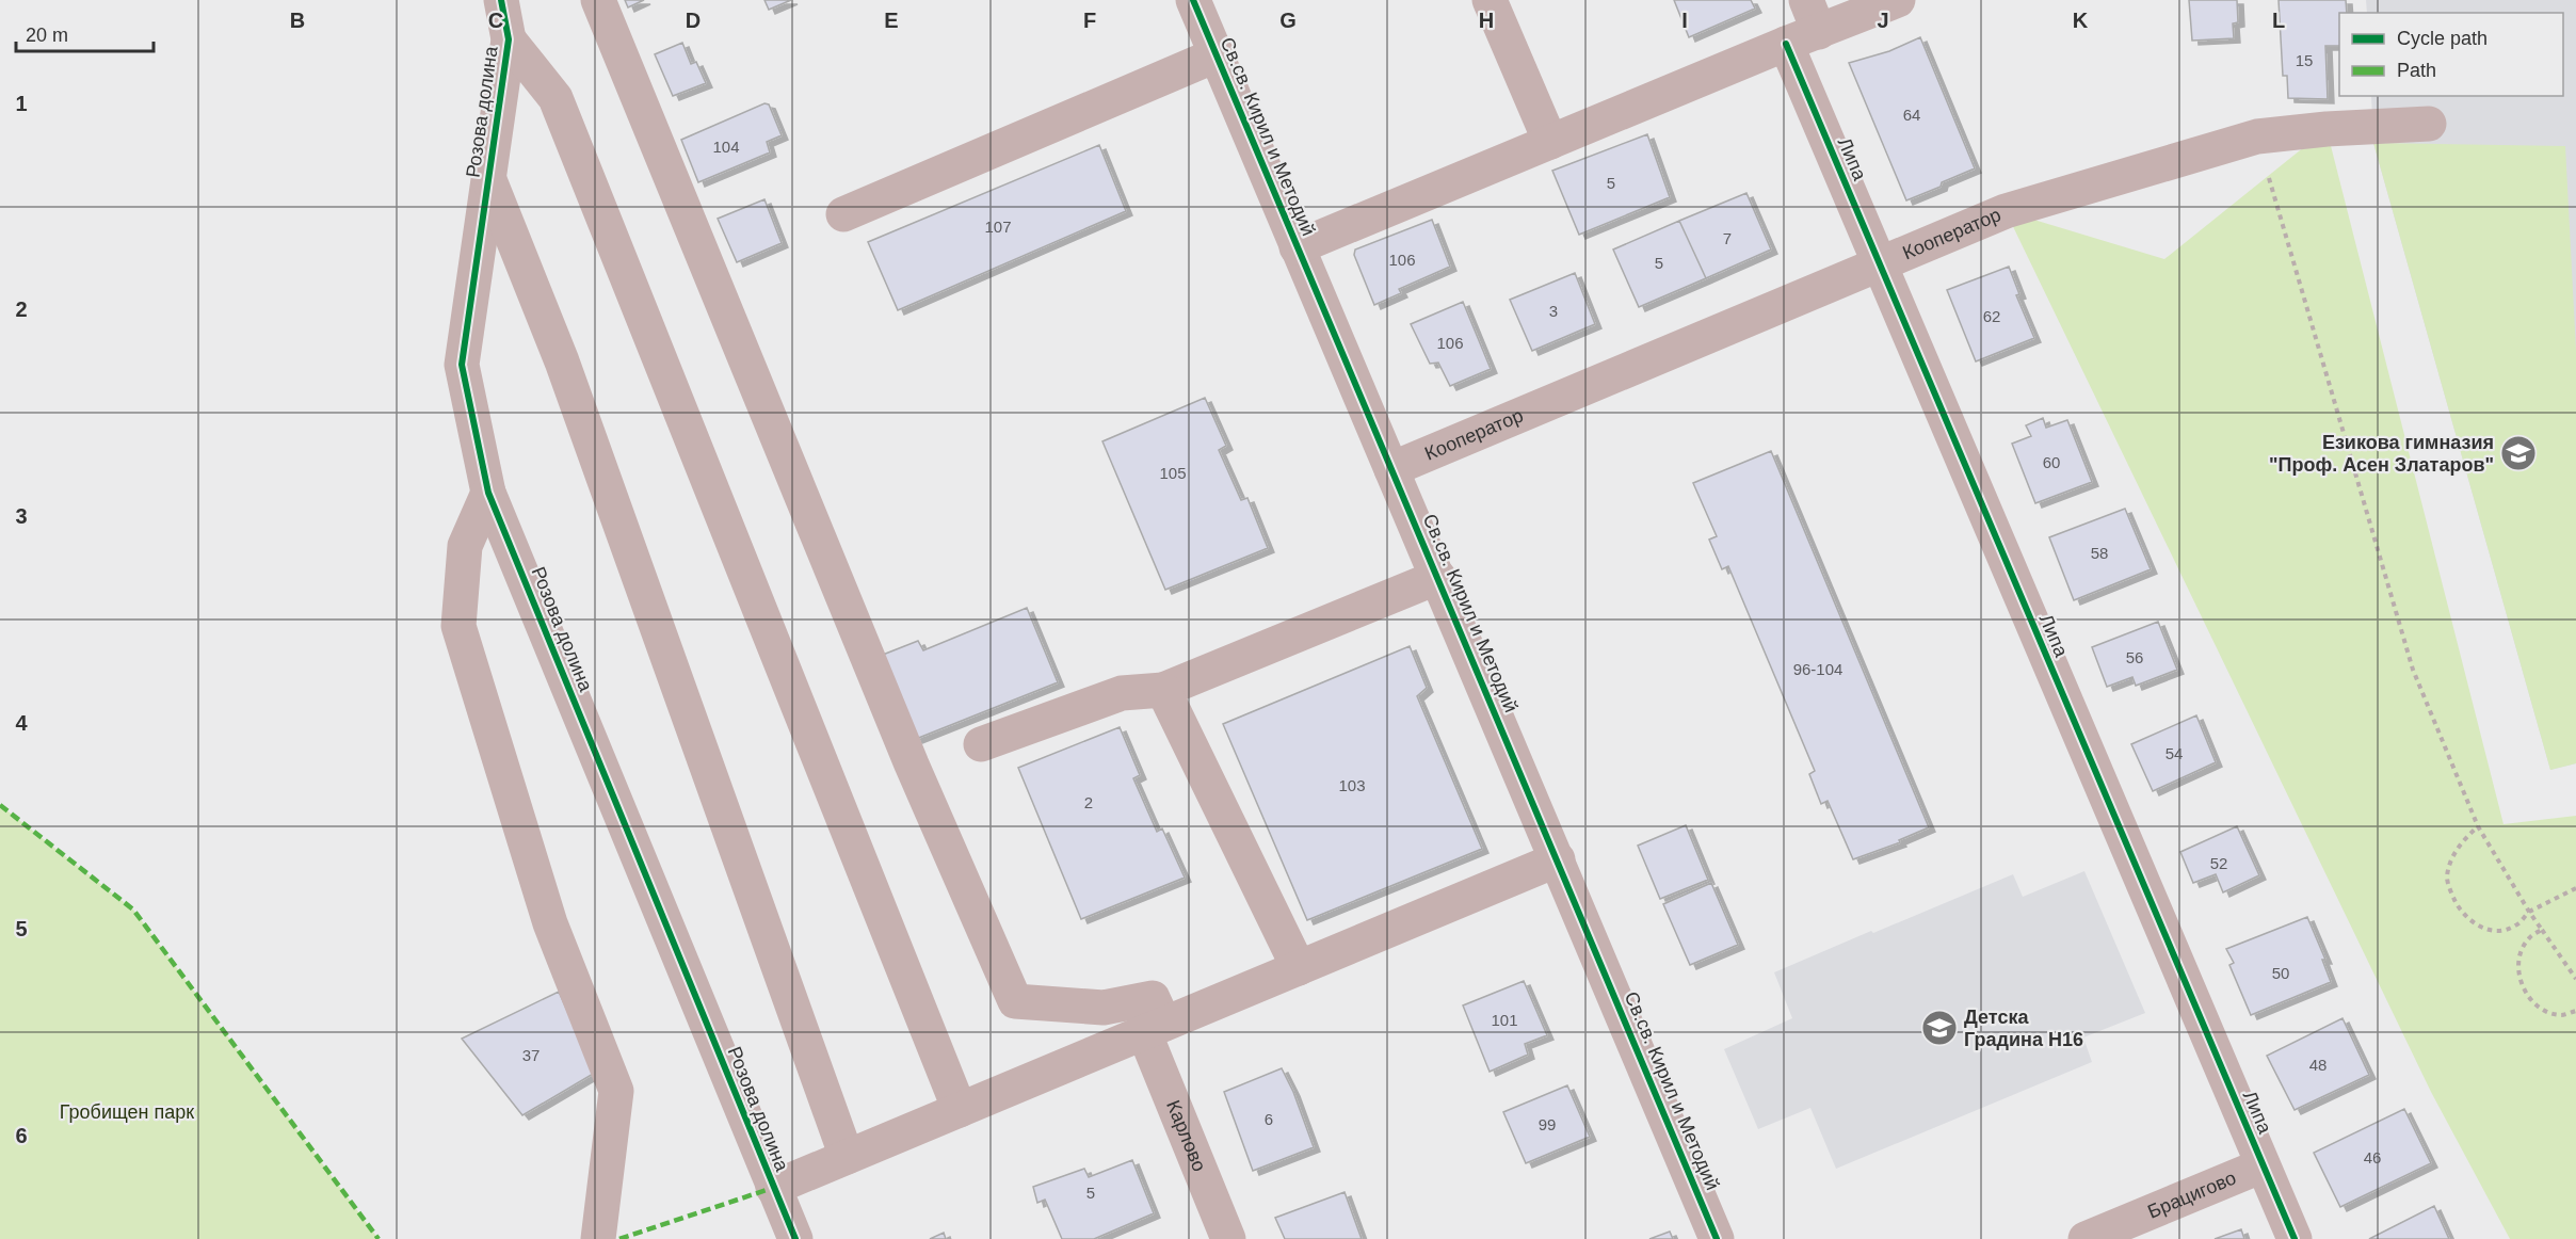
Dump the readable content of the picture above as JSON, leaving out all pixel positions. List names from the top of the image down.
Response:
{
  "streets": {
    "street": [
      "Розова долина",
      "Св.св. Кирил и Методий",
      "Липа",
      "Кооператор",
      "Карлово",
      "Брацигово"
    ]
  },
  "crossings": [
    ["Св.св. Кирил и Методий", "Кооператор"],
    ["Липа", "Кооператор"],
    ["Липа", "Брацигово"]
  ],
  "parks": ["Гробищен парк"],
  "places": {
    "school or university": ["Езикова гимназия \"Проф. Асен Златаров\"", "Детска Градина Н16"]
  },
  "house_numbers": [
    "15",
    "64",
    "104",
    "5",
    "107",
    "7",
    "106",
    "5",
    "3",
    "62",
    "106",
    "60",
    "105",
    "58",
    "56",
    "96-104",
    "54",
    "103",
    "2",
    "52",
    "50",
    "101",
    "37",
    "48",
    "6",
    "99",
    "46",
    "5"
  ],
  "legend": ["Cycle path", "Path"],
  "scale_bar": "20 m",
  "grid": {
    "columns": [
      "B",
      "C",
      "D",
      "E",
      "F",
      "G",
      "H",
      "I",
      "J",
      "K",
      "L"
    ],
    "rows": [
      "1",
      "2",
      "3",
      "4",
      "5",
      "6"
    ]
  }
}
